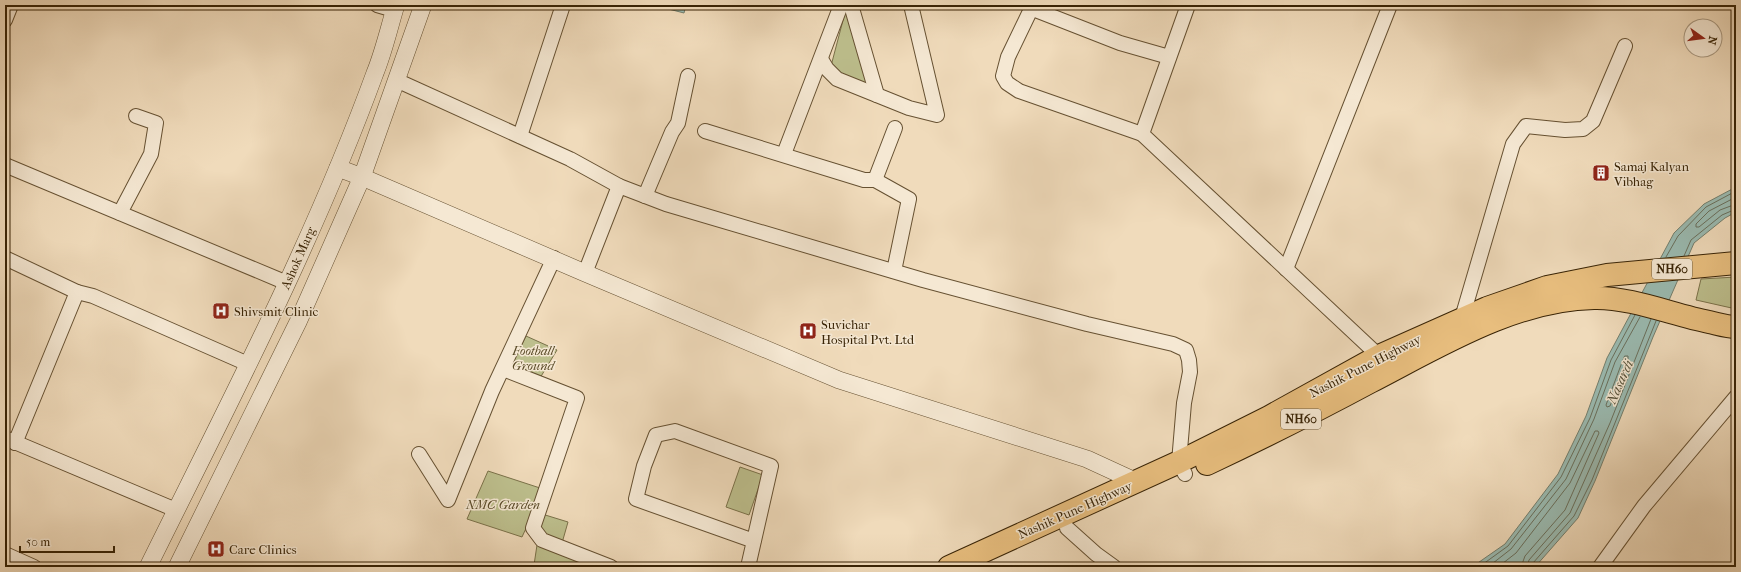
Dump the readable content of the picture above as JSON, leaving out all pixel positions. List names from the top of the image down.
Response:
{
  "streets": {
    "highway": ["NH60", "Nashik Pune Highway"],
    "street": ["Ashok Marg"]
  },
  "water": ["Nasardi"],
  "parks": ["Football Ground", "NMC Garden"],
  "places": {
    "building": ["Samaj Kalyan Vibhag"],
    "hospital": ["Shivsmit Clinic", "Suvichar Hospital Pvt. Ltd", "Care Clinics"]
  },
  "scale_bar": "50 m",
  "north": "right"
}
